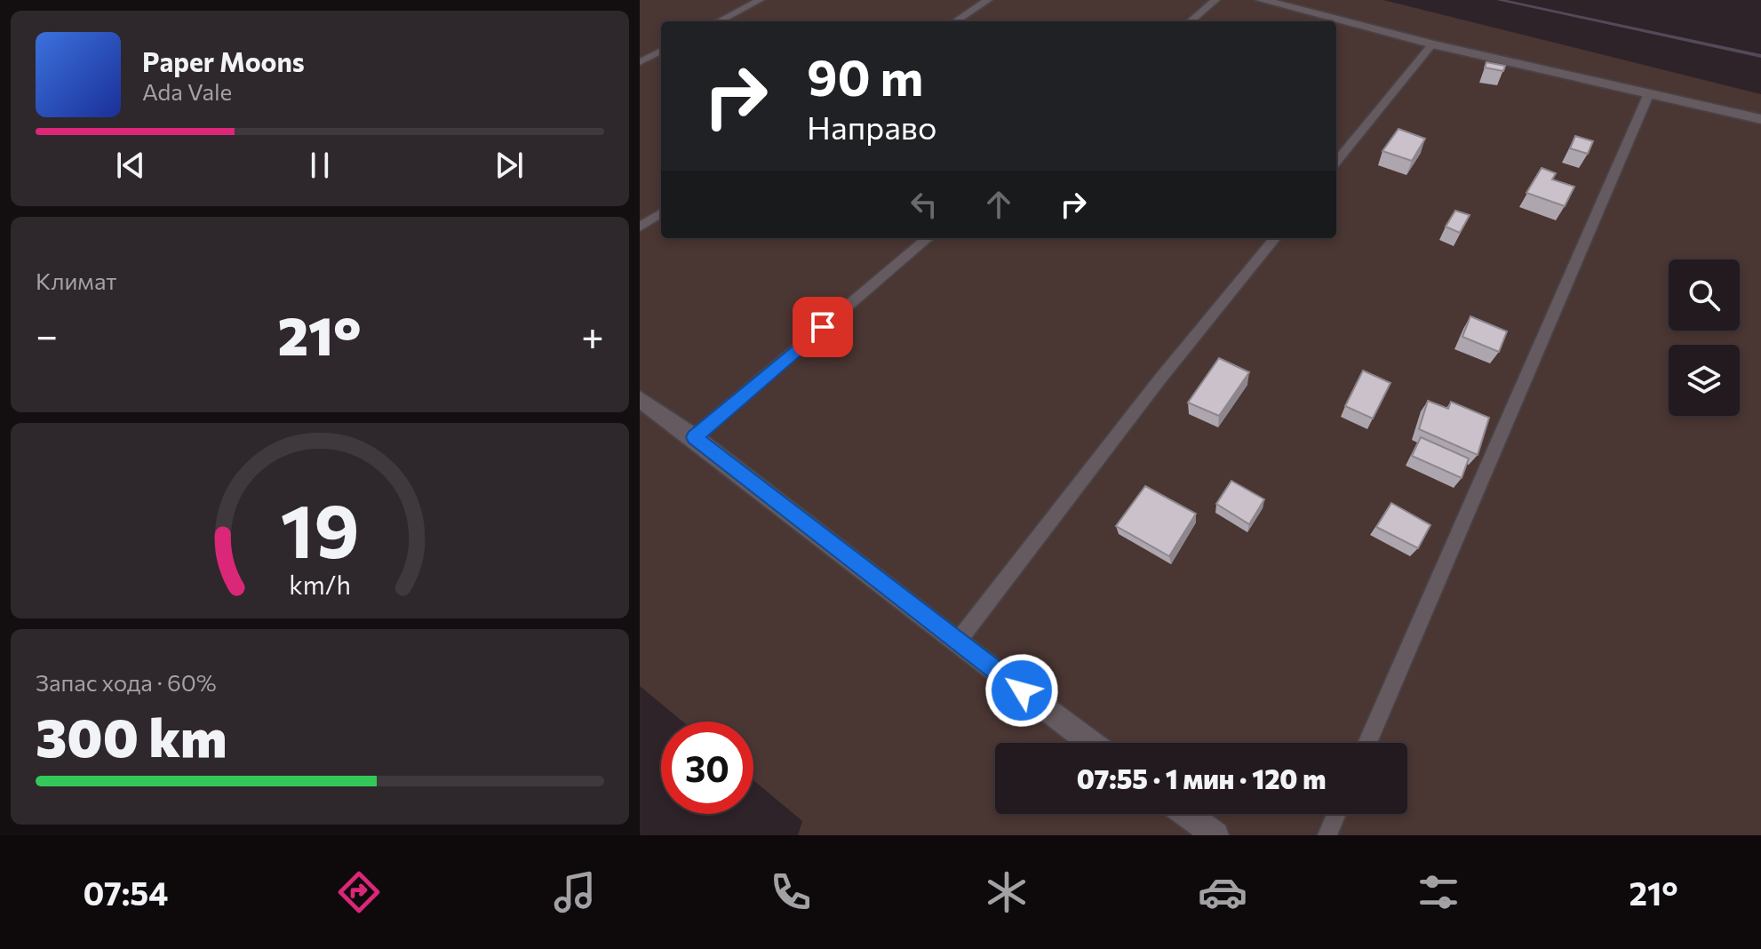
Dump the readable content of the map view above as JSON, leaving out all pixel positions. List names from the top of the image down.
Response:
{
  "page": {
    "turn": ["90 m", "Направо"],
    "song": ["Paper Moons", "Ada Vale"],
    "tile": [
      "Климат",
      ["Запас хода · 60%", "300 km"]
    ],
    "heat": ["−", "21°", "+"],
    "limit": "30",
    "trip": "07:55 · 1 мин · 120 m",
    "tabs": ["07:54", "21°"],
    "gauge": ["19", "km/h"]
  }
}
